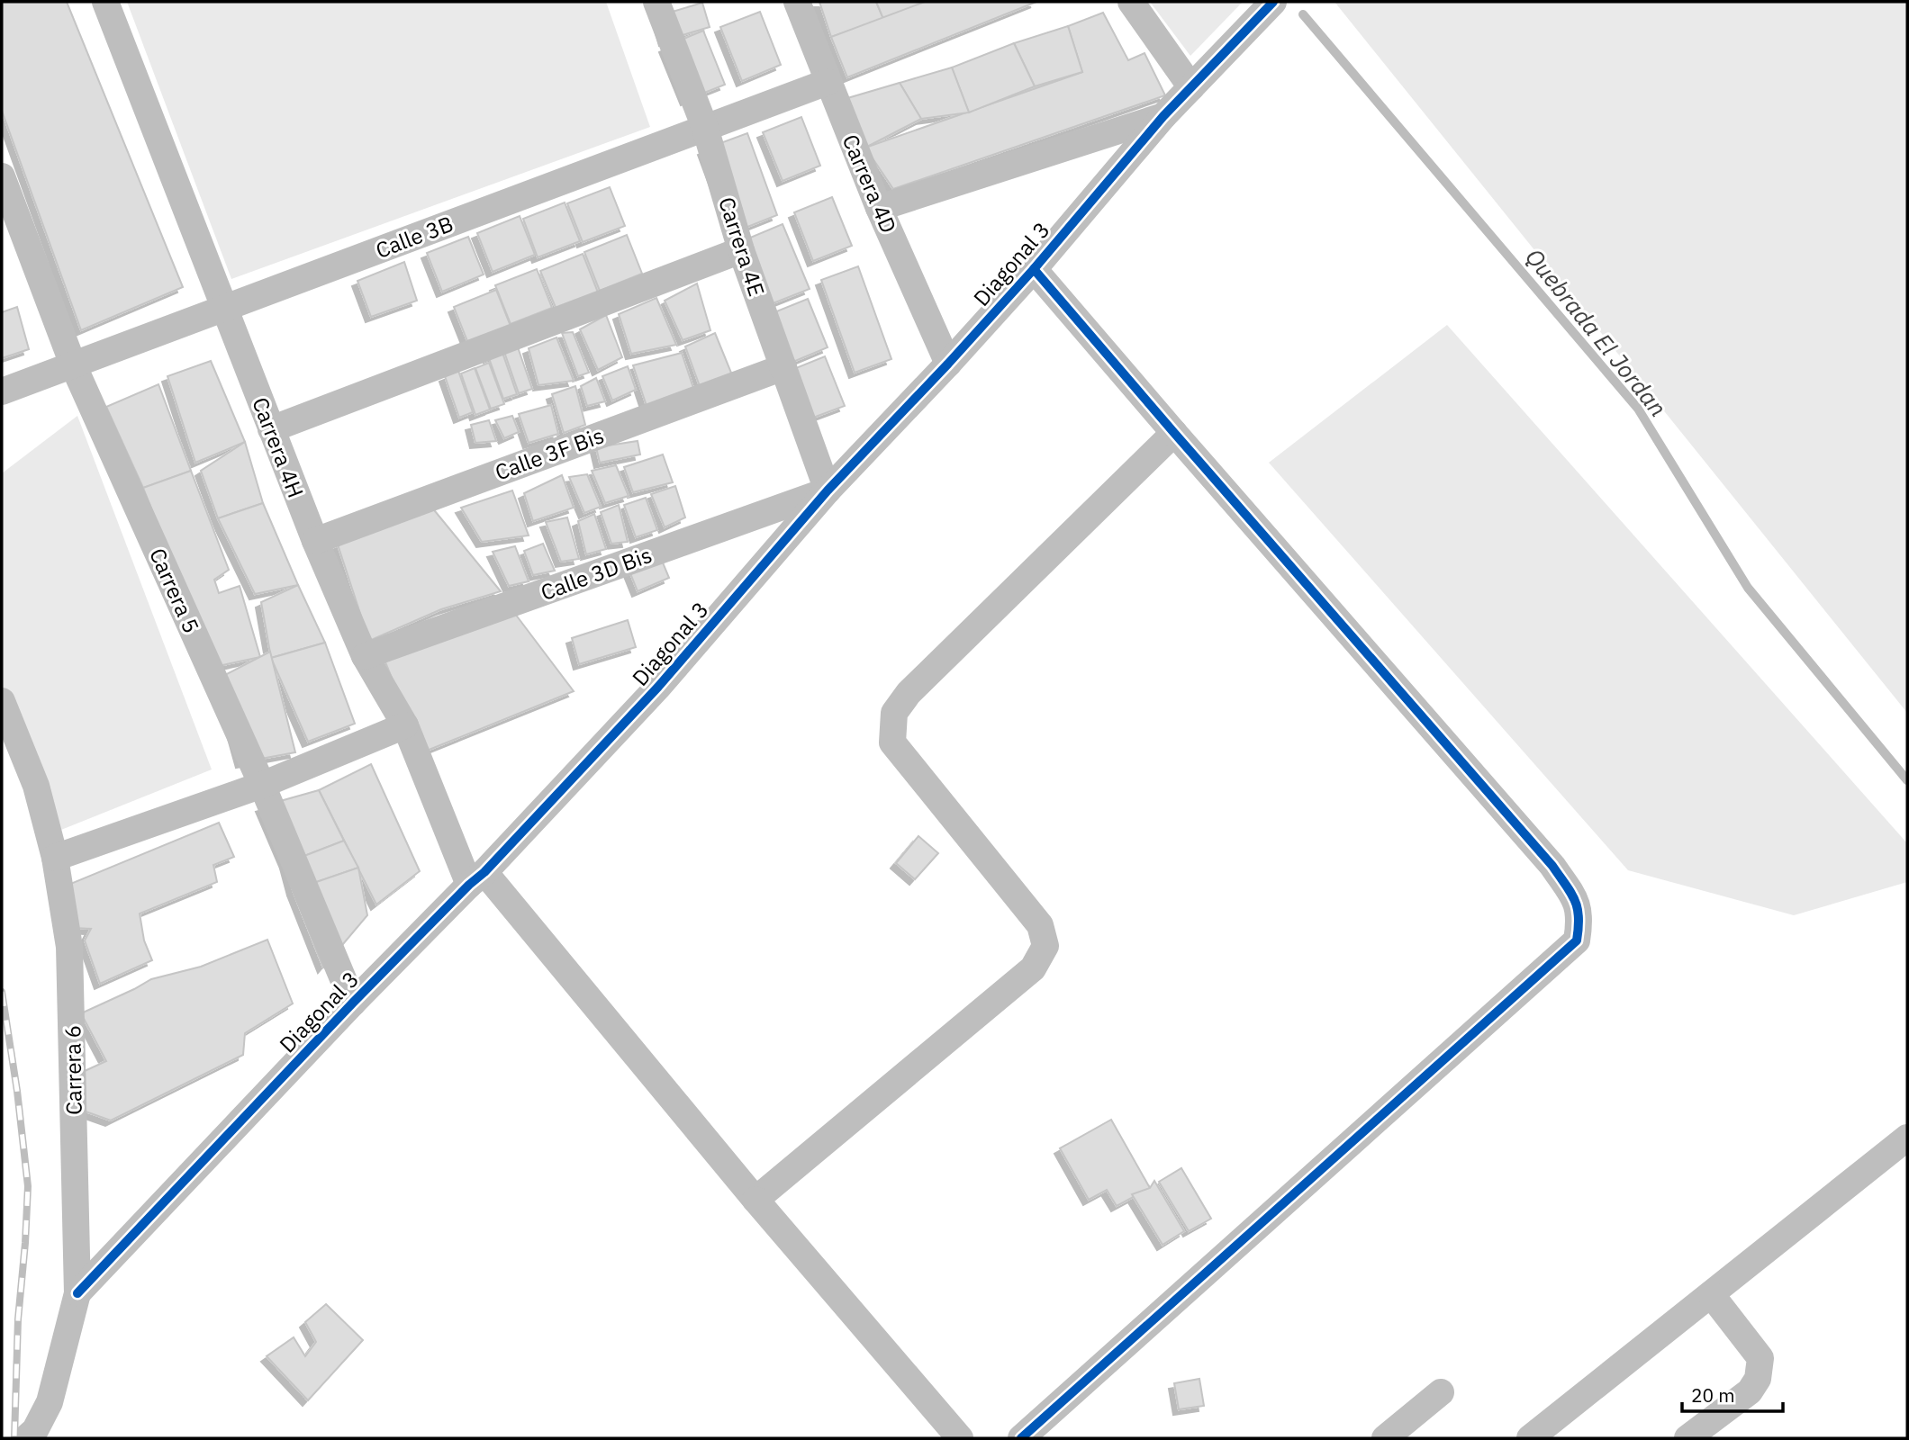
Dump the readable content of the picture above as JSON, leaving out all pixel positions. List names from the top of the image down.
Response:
{
  "streets": {
    "street": [
      "Carrera 4D",
      "Calle 3B",
      "Carrera 4E",
      "Diagonal 3",
      "Carrera 4H",
      "Calle 3F Bis",
      "Calle 3D Bis",
      "Carrera 5",
      "Carrera 6"
    ]
  },
  "crossings": [
    ["Carrera 4D", "Calle 3B"],
    ["Carrera 4D", "Diagonal 3"],
    ["Calle 3B", "Carrera 4E"],
    ["Calle 3B", "Carrera 4H"],
    ["Calle 3B", "Carrera 5"],
    ["Carrera 4E", "Diagonal 3"],
    ["Carrera 4E", "Calle 3F Bis"],
    ["Carrera 4E", "Calle 3D Bis"],
    ["Diagonal 3", "Carrera 4H"],
    ["Diagonal 3", "Calle 3D Bis"],
    ["Diagonal 3", "Carrera 5"],
    ["Diagonal 3", "Carrera 6"],
    ["Carrera 4H", "Calle 3F Bis"],
    ["Carrera 4H", "Calle 3D Bis"]
  ],
  "water": ["Quebrada El Jordan"],
  "scale_bar": "20 m"
}
